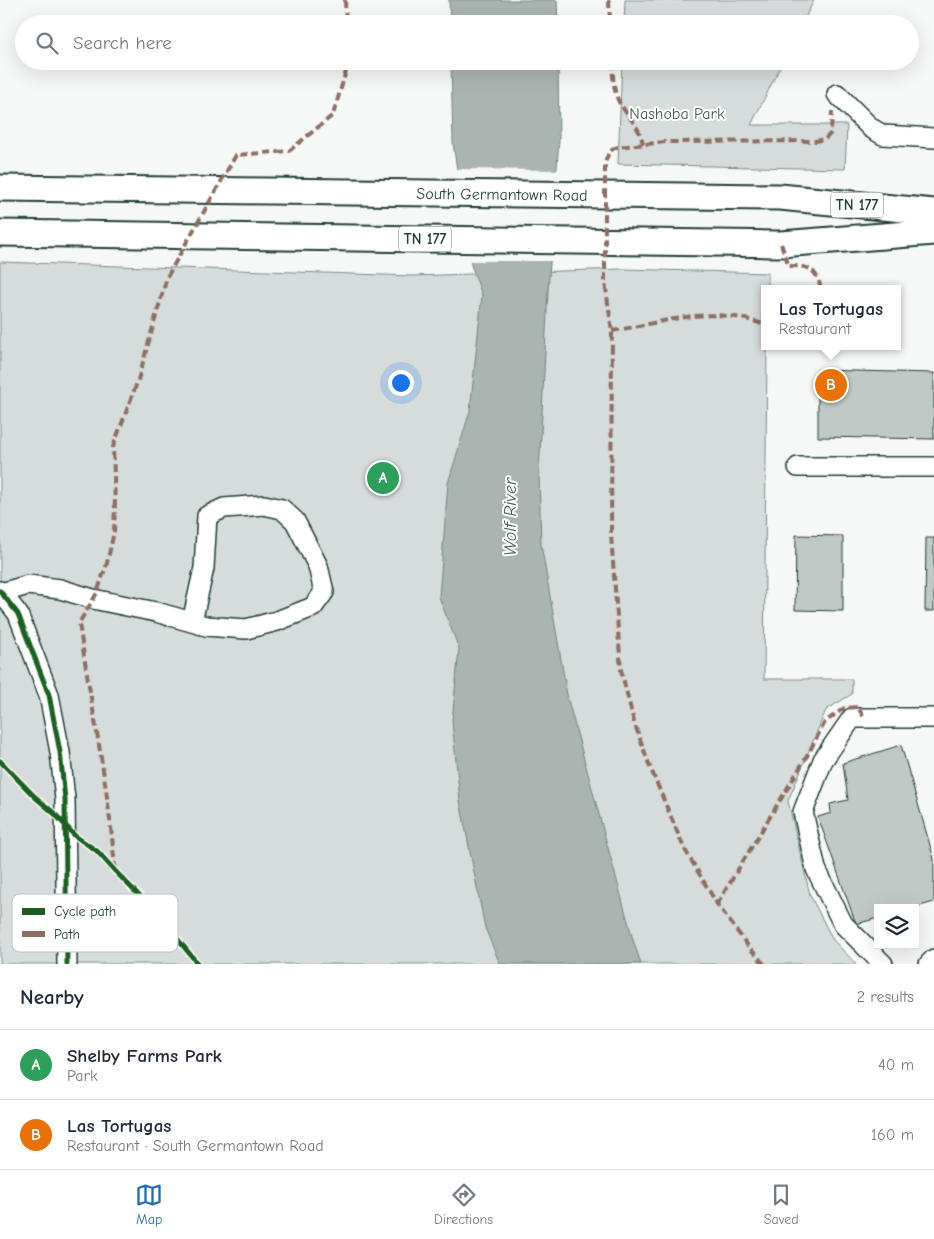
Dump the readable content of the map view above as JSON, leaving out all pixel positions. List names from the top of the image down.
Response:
{
  "streets": {
    "main road": ["South Germantown Road", "TN 177"]
  },
  "water": ["Wolf River"],
  "parks": ["Nashoba Park"],
  "legend": ["Cycle path", "Path"],
  "page": {
    "search": "Search here",
    "popup": ["Las Tortugas", "Restaurant"],
    "pins": ["B", "A"],
    "heading": ["Nearby", "2 results"],
    "list": [
      {
        "mark": "A",
        "name": "Shelby Farms Park",
        "note": "Park",
        "value": "40 m"
      },
      {
        "mark": "B",
        "name": "Las Tortugas",
        "note": "Restaurant · South Germantown Road",
        "value": "160 m"
      }
    ],
    "nav": ["Map", "Directions", "Saved"]
  }
}
